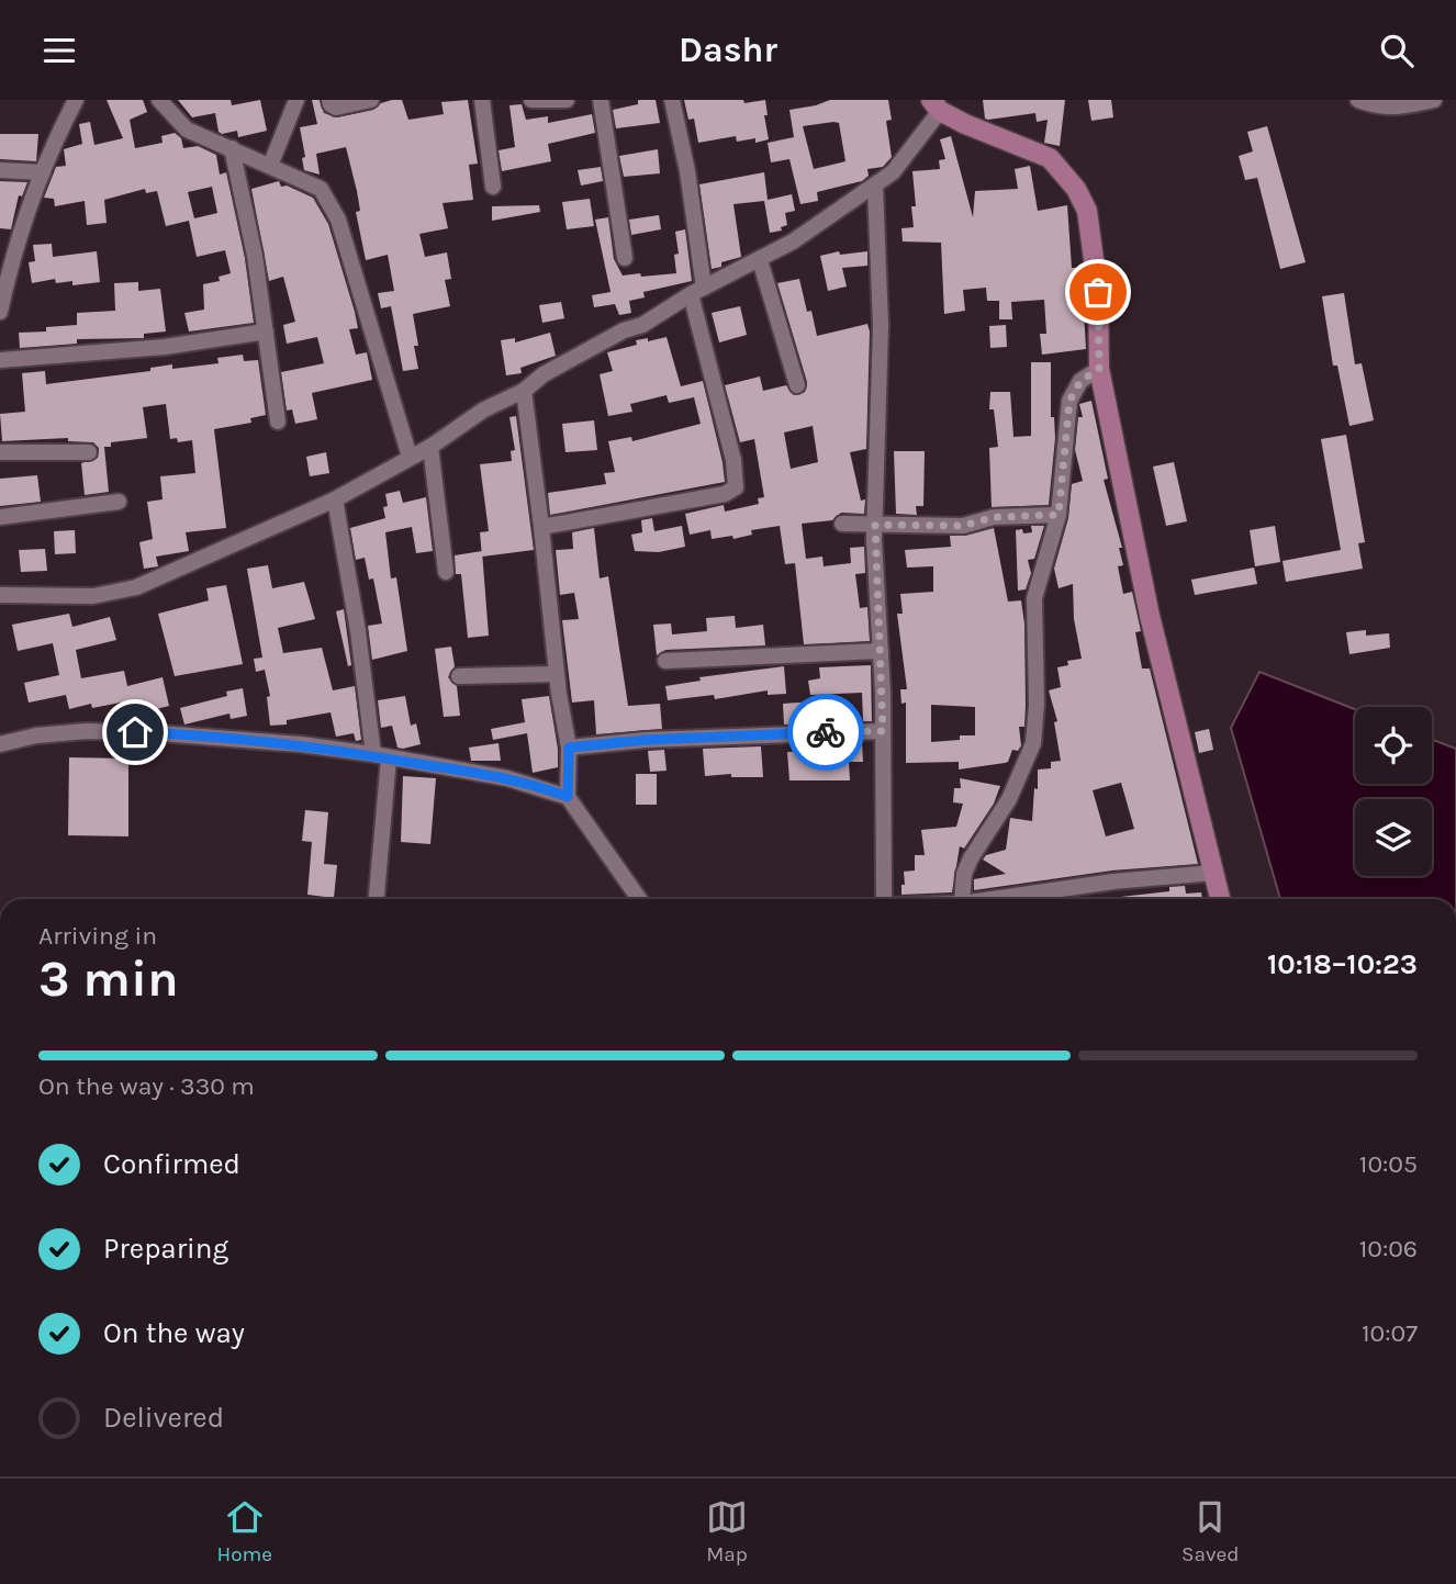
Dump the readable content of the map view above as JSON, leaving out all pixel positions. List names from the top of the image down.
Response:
{
  "page": {
    "header": "Dashr",
    "heading": ["3 min", "Arriving in", "10:18–10:23"],
    "bar": "On the way · 330 m",
    "list": [
      ["Confirmed", "10:05"],
      ["Preparing", "10:06"],
      ["On the way", "10:07"],
      "Delivered"
    ],
    "tabs": ["Home", "Map", "Saved"]
  }
}
